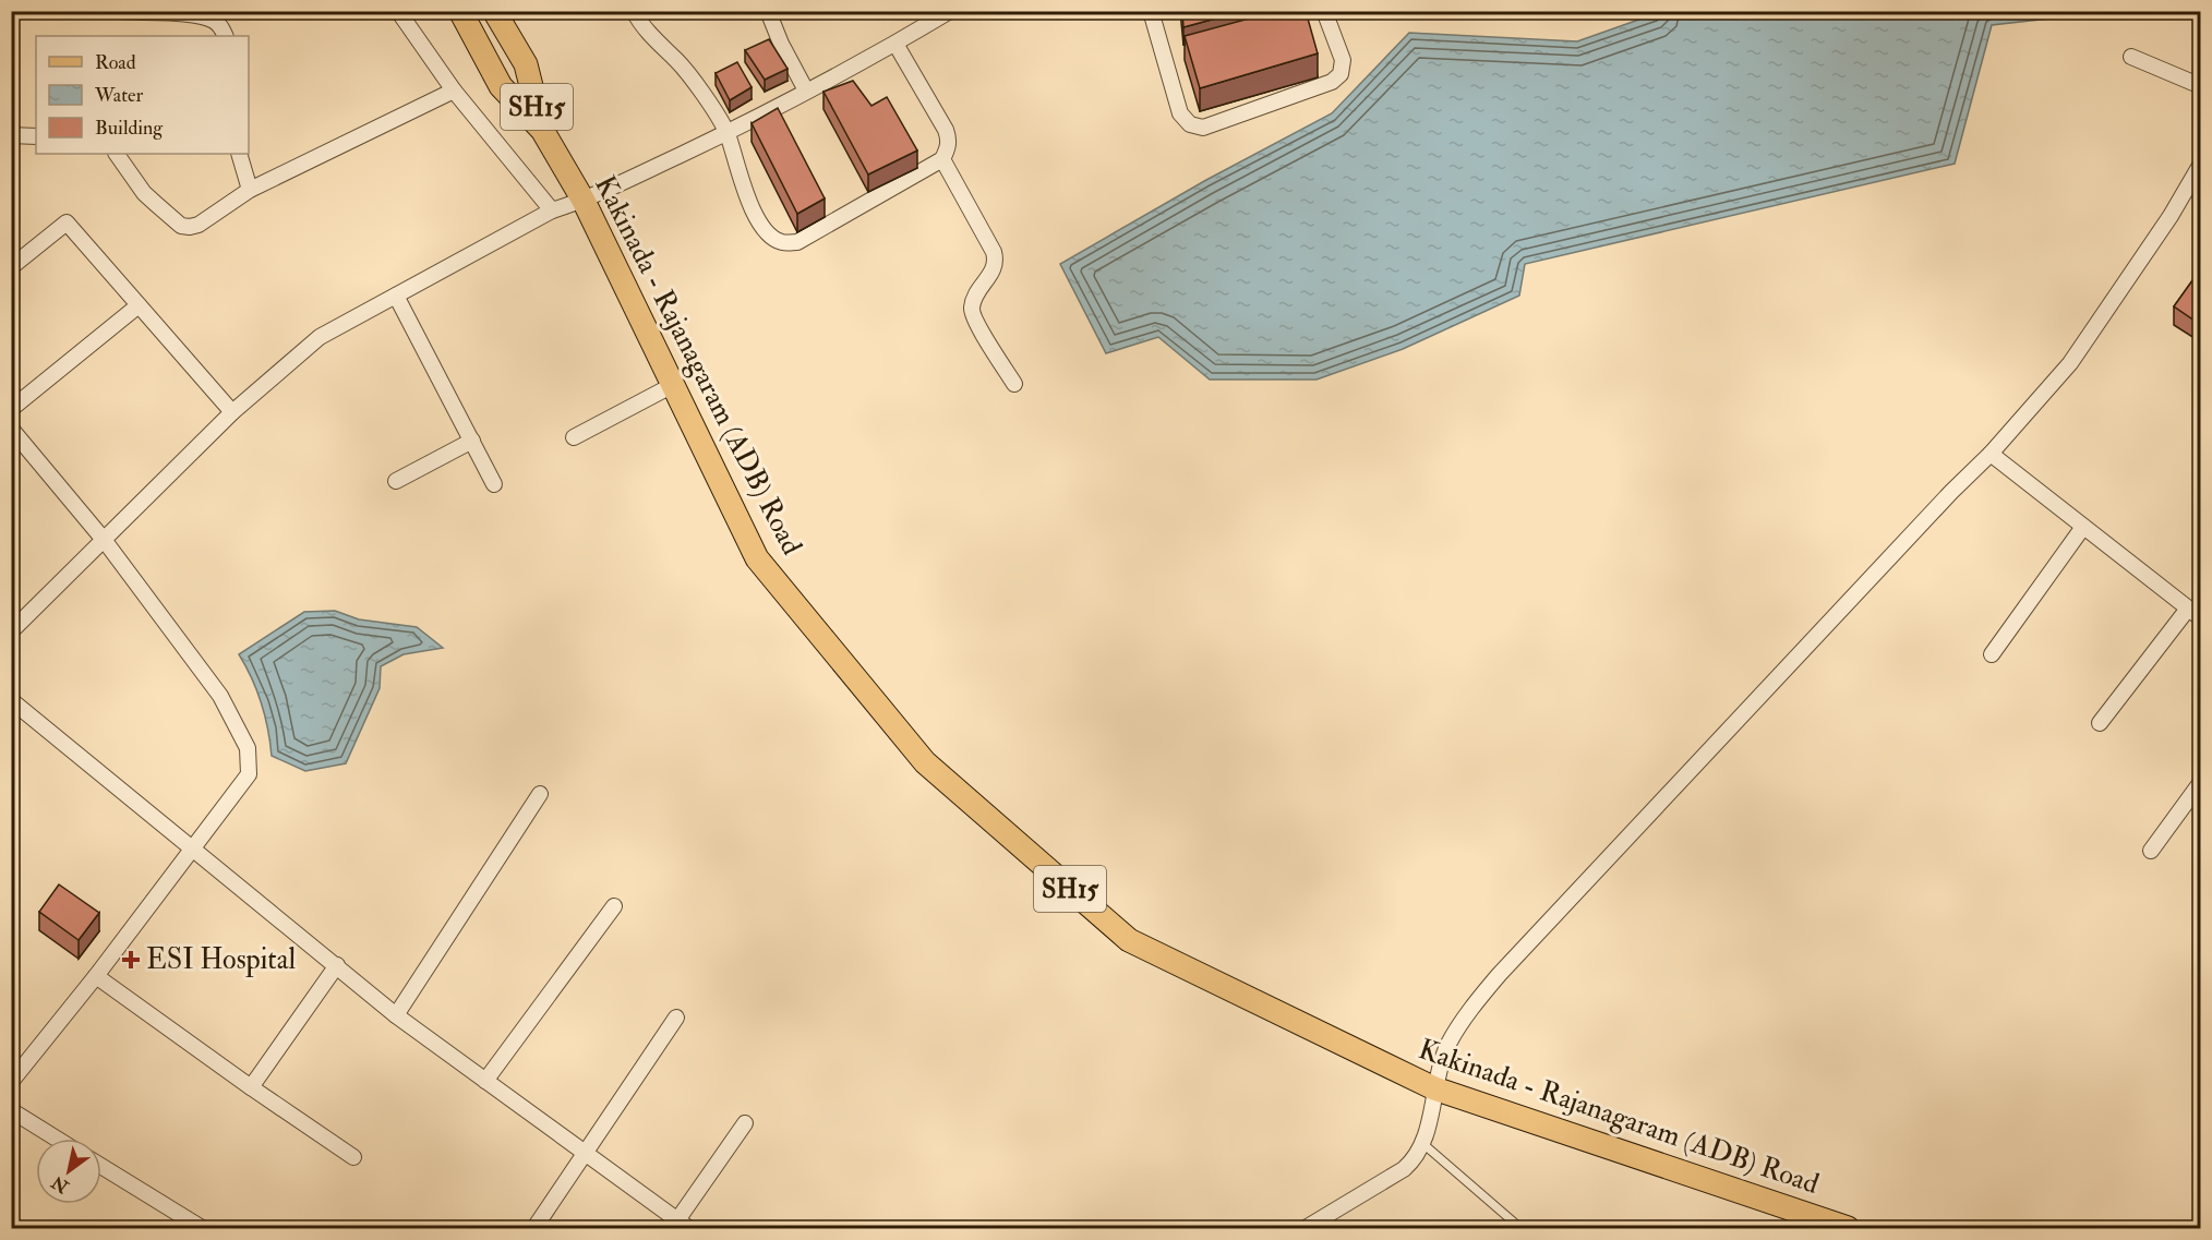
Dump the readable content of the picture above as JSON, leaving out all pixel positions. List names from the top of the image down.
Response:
{
  "streets": {
    "main road": ["SH15", "Kakinada - Rajanagaram (ADB) Road"]
  },
  "crossings": [
    ["SH15", "Kakinada - Rajanagaram (ADB) Road"]
  ],
  "places": {
    "health": ["ESI Hospital"]
  },
  "legend": ["Road", "Water", "Building"],
  "north": "bottom left"
}
